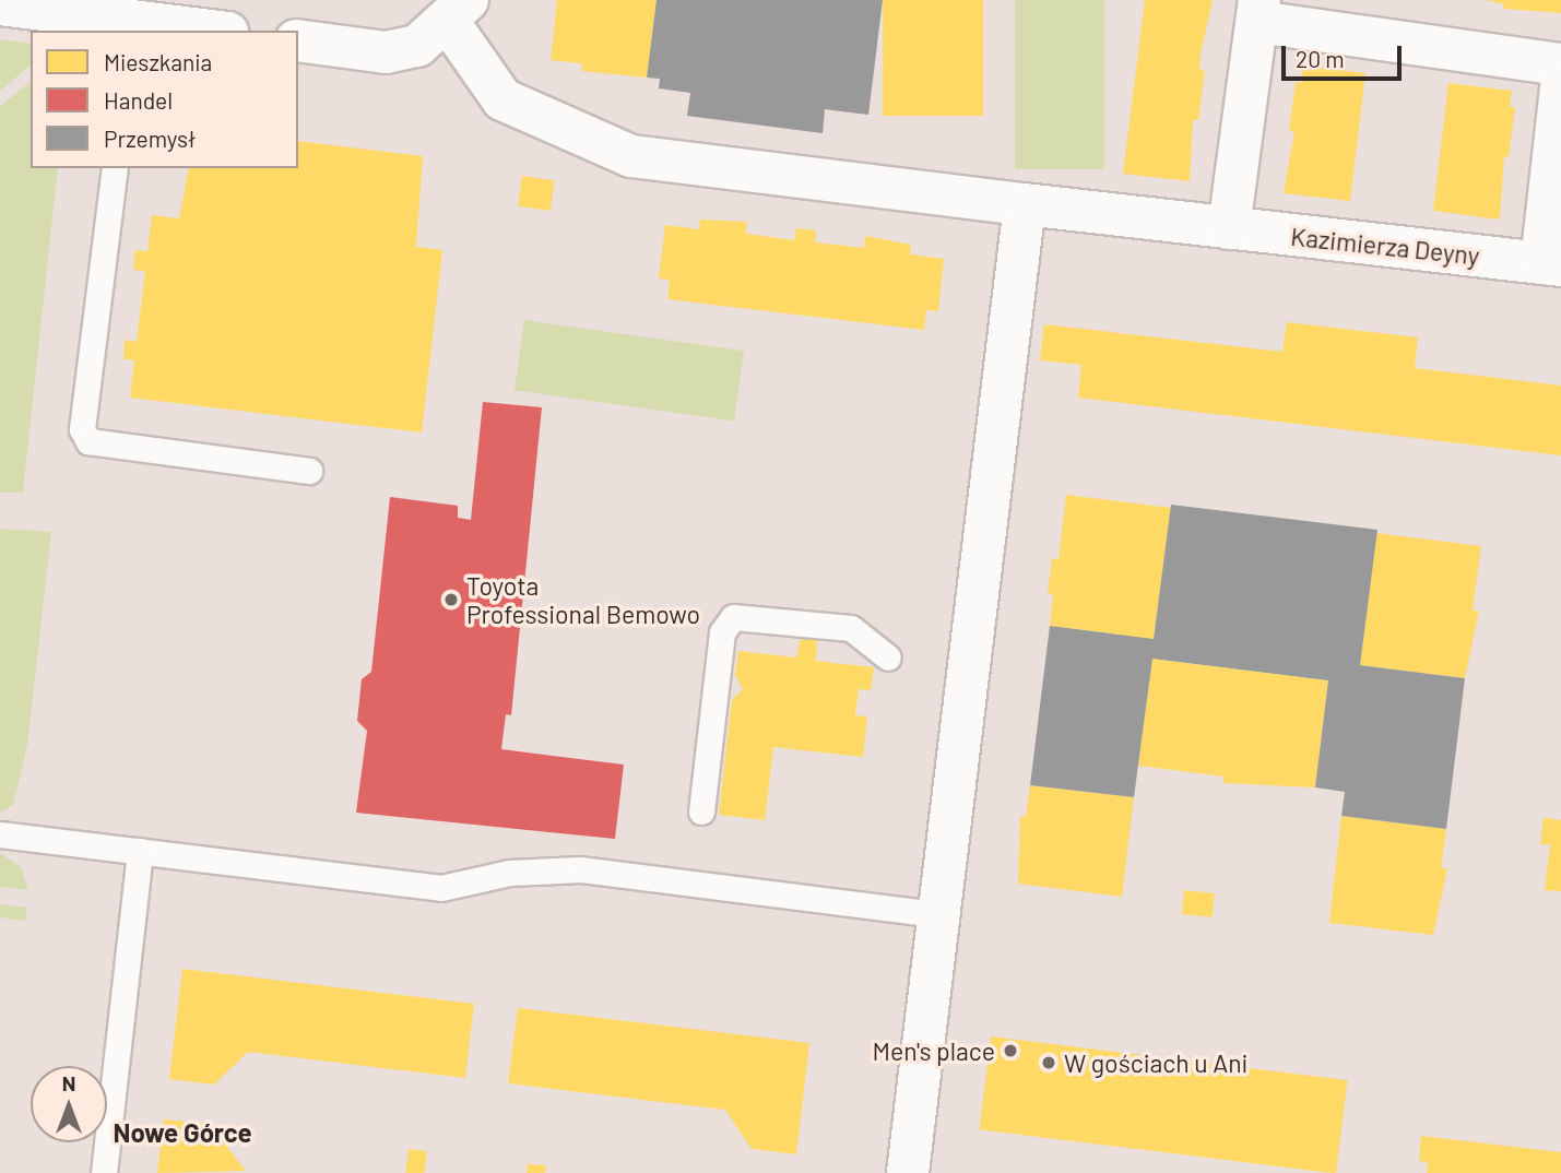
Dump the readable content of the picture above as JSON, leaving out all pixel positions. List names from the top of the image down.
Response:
{
  "streets": {
    "street": ["Kazimierza Deyny"]
  },
  "districts": ["Nowe Górce"],
  "places": ["Toyota Professional Bemowo", "Men's place", "W gościach u Ani"],
  "legend": ["Mieszkania", "Handel", "Przemysł"],
  "scale_bar": "20 m",
  "north": "top"
}
